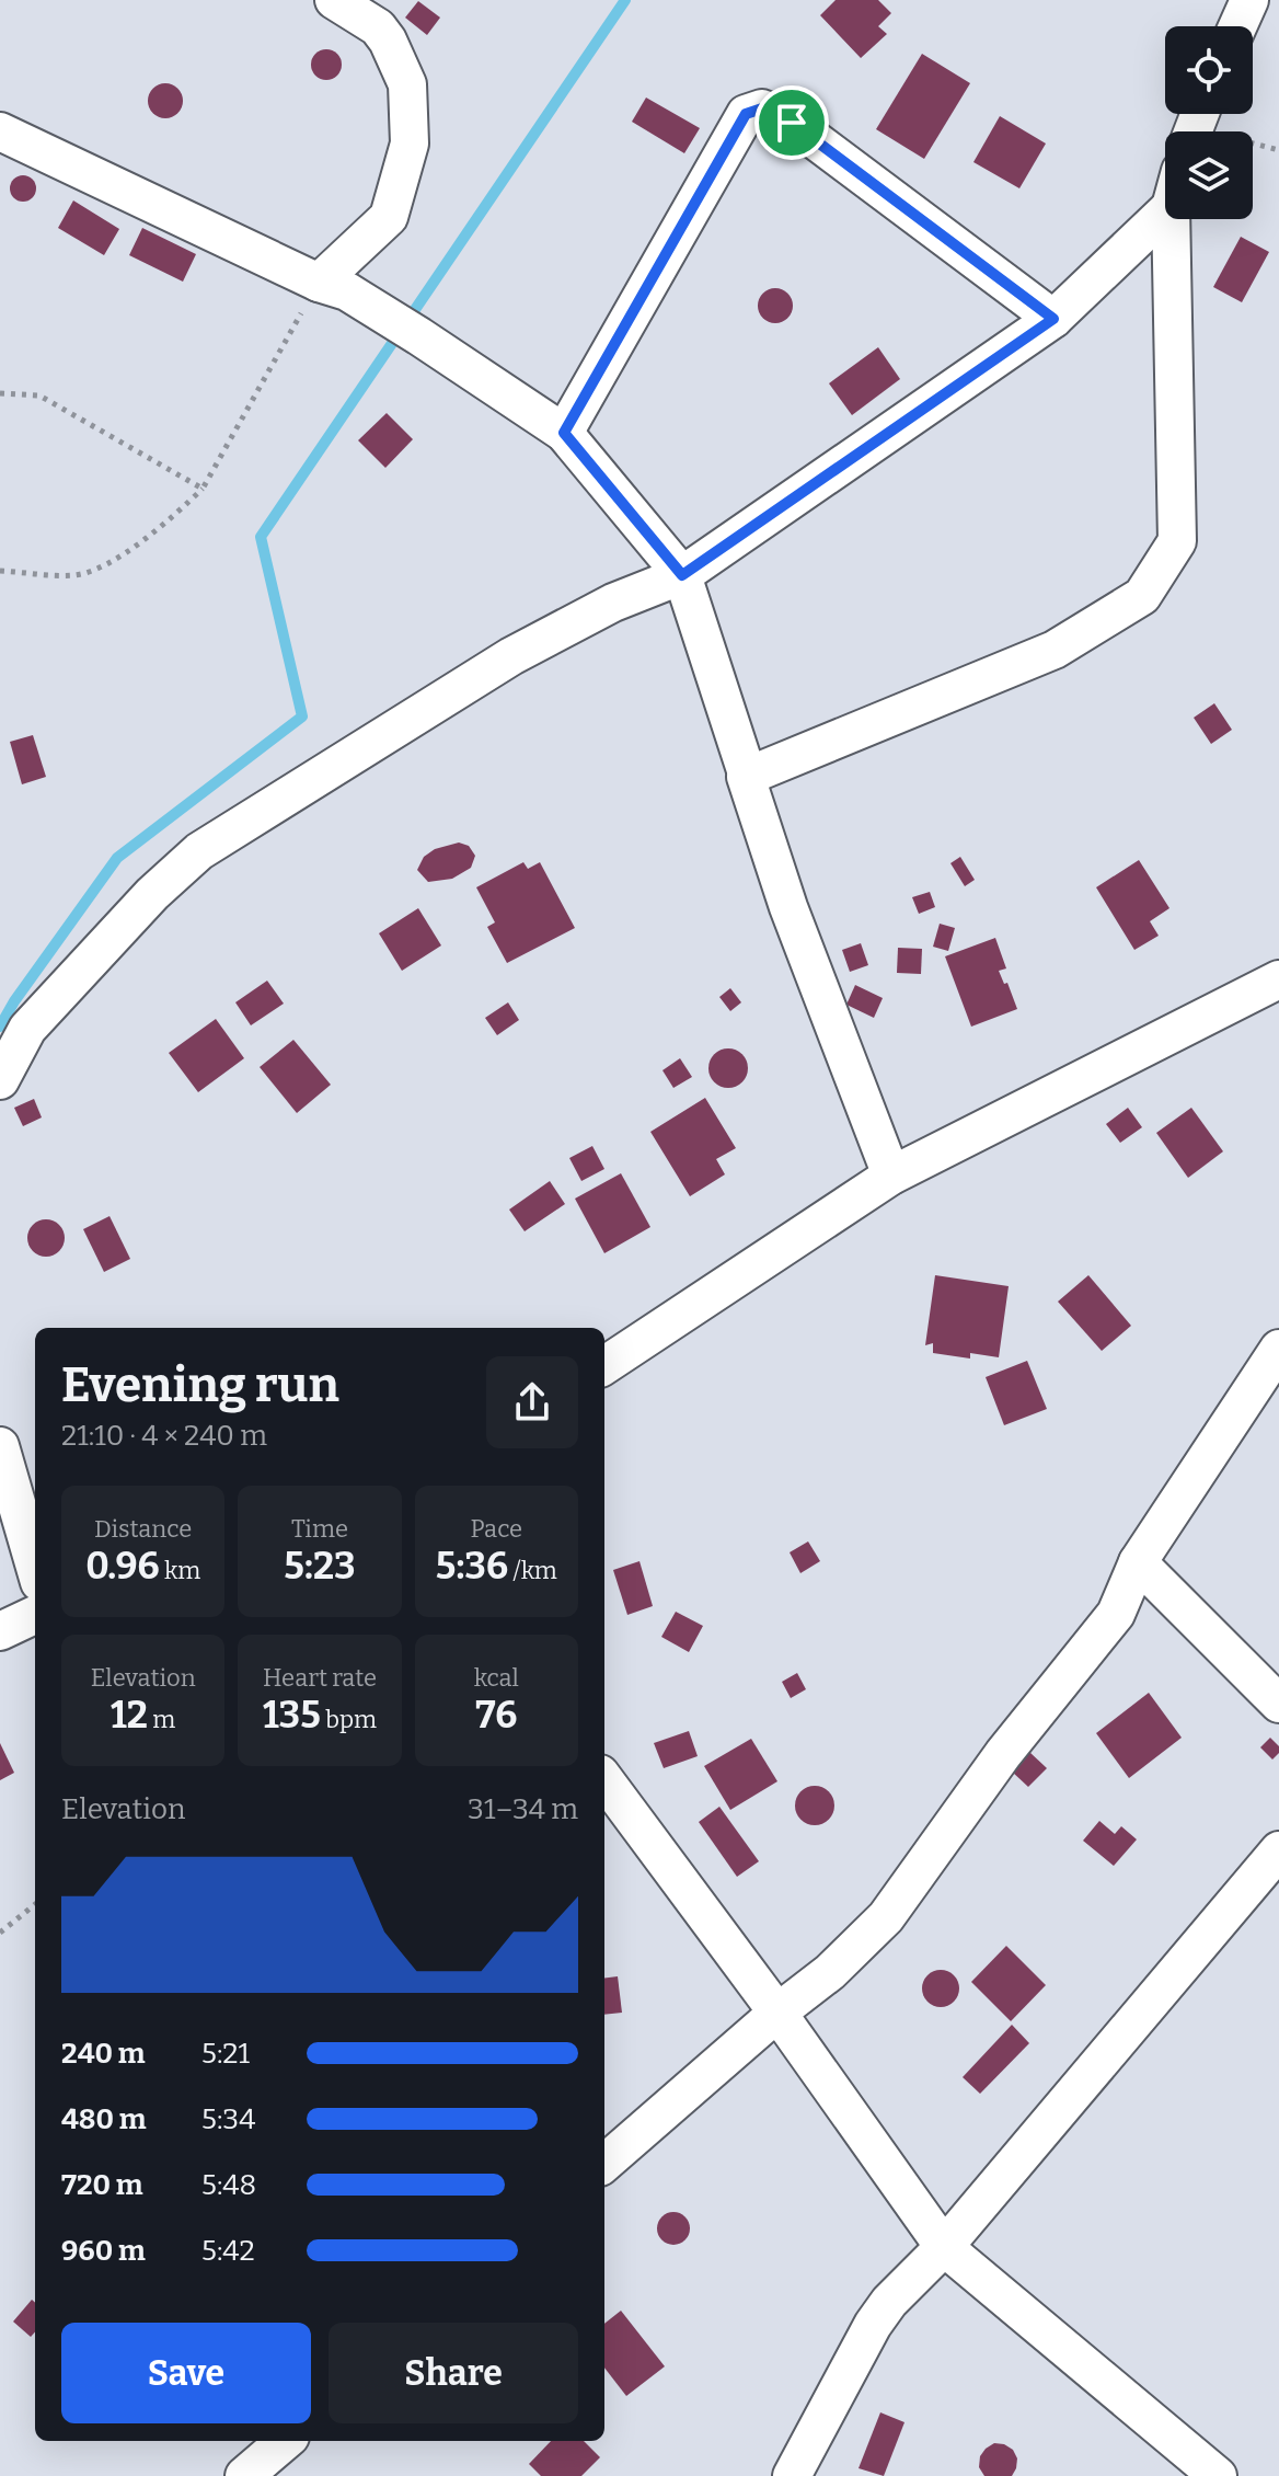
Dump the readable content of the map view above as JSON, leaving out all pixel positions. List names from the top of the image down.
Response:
{
  "page": {
    "heading": ["Evening run", "21:10 · 4 × 240 m"],
    "stats": [
      ["Distance", "0.96 km"],
      ["Time", "5:23"],
      ["Pace", "5:36 /km"],
      ["Elevation", "12 m"],
      ["Heart rate", "135 bpm"],
      ["kcal", "76"]
    ],
    "chart": ["Elevation", "31–34 m"],
    "list": [
      {
        "name": "240 m",
        "note": "5:21"
      },
      {
        "name": "480 m",
        "note": "5:34"
      },
      {
        "name": "720 m",
        "note": "5:48"
      },
      {
        "name": "960 m",
        "note": "5:42"
      }
    ],
    "buttons": ["Save", "Share"]
  }
}
